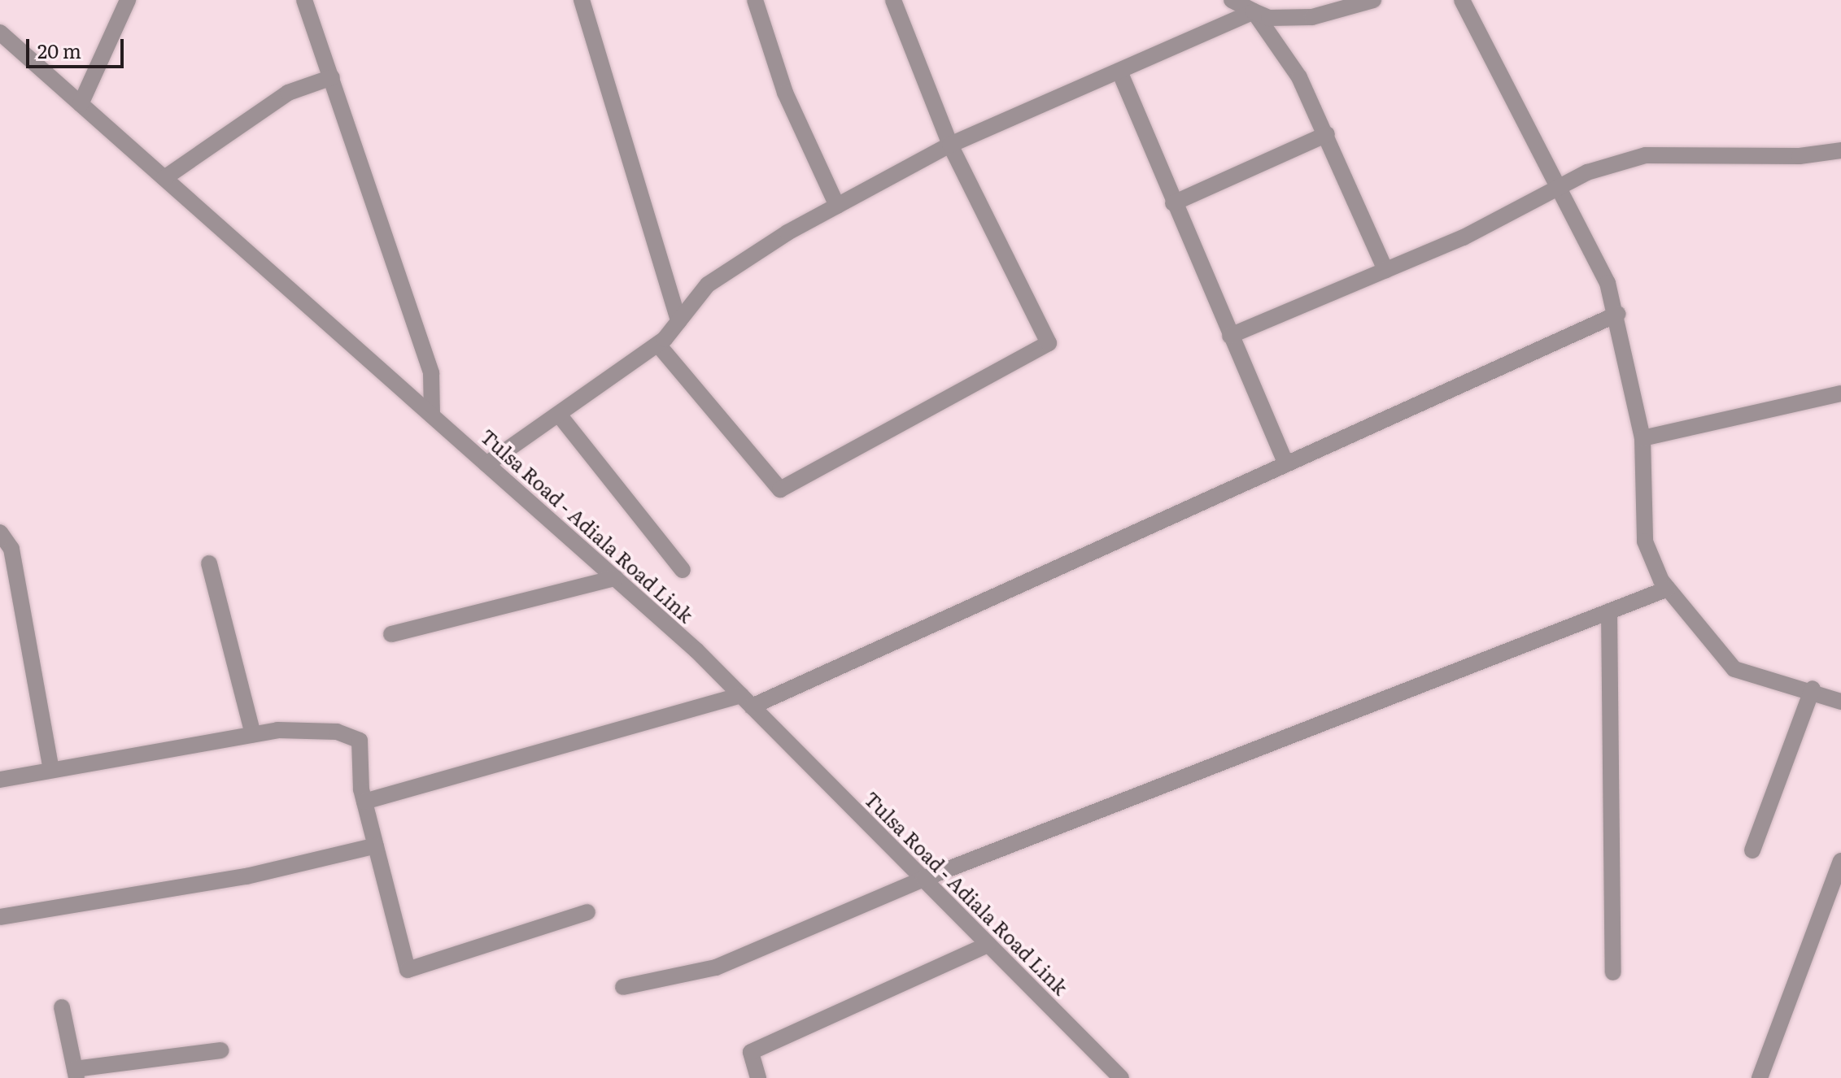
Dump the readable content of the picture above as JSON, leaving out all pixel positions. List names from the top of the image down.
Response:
{
  "streets": {
    "street": ["Tulsa Road - Adiala Road Link"]
  },
  "scale_bar": "20 m"
}
